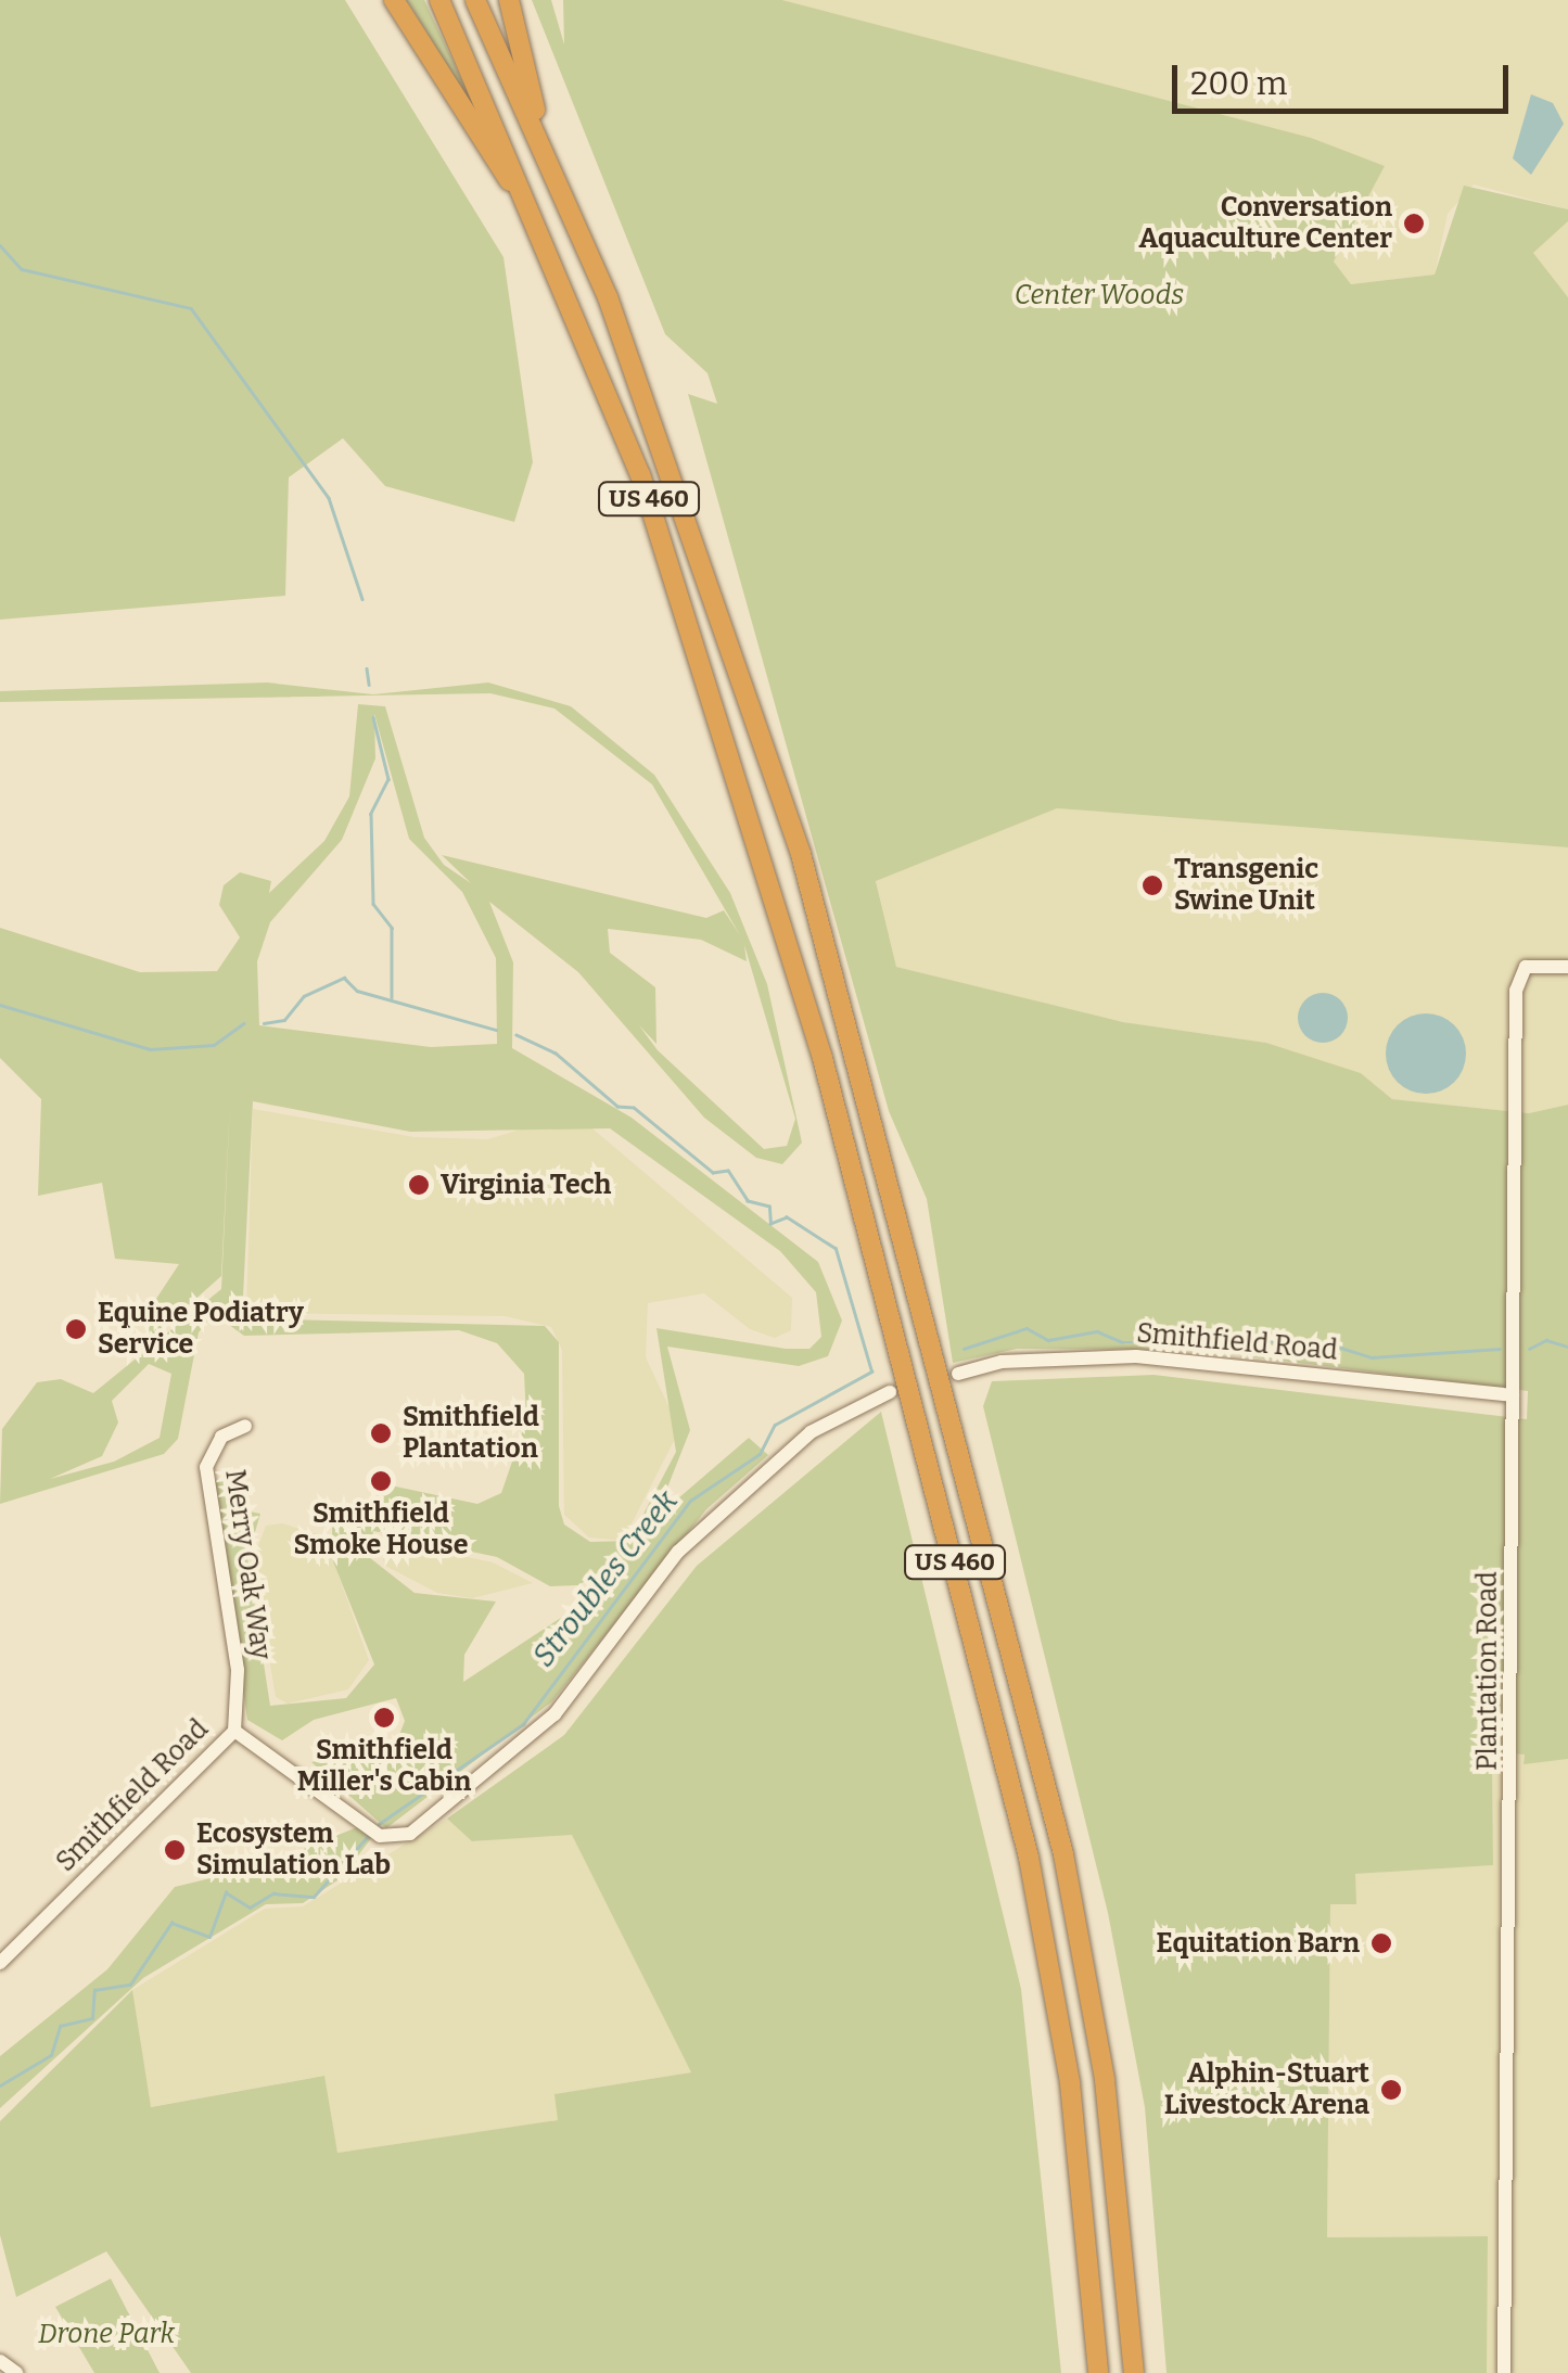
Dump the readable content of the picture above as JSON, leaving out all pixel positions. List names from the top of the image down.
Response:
{
  "streets": {
    "highway": ["US 460"],
    "street": ["Smithfield Road", "Merry Oak Way", "Plantation Road"]
  },
  "crossings": [
    ["Smithfield Road", "Merry Oak Way"],
    ["Smithfield Road", "Plantation Road"]
  ],
  "water": ["Stroubles Creek"],
  "parks": ["Center Woods", "Drone Park"],
  "places": [
    "Conversation Aquaculture Center",
    "Transgenic Swine Unit",
    "Virginia Tech",
    "Equine Podiatry Service",
    "Smithfield Plantation",
    "Smithfield Smoke House",
    "Smithfield Miller's Cabin",
    "Ecosystem Simulation Lab",
    "Equitation Barn",
    "Alphin-Stuart Livestock Arena"
  ],
  "scale_bar": "200 m"
}
